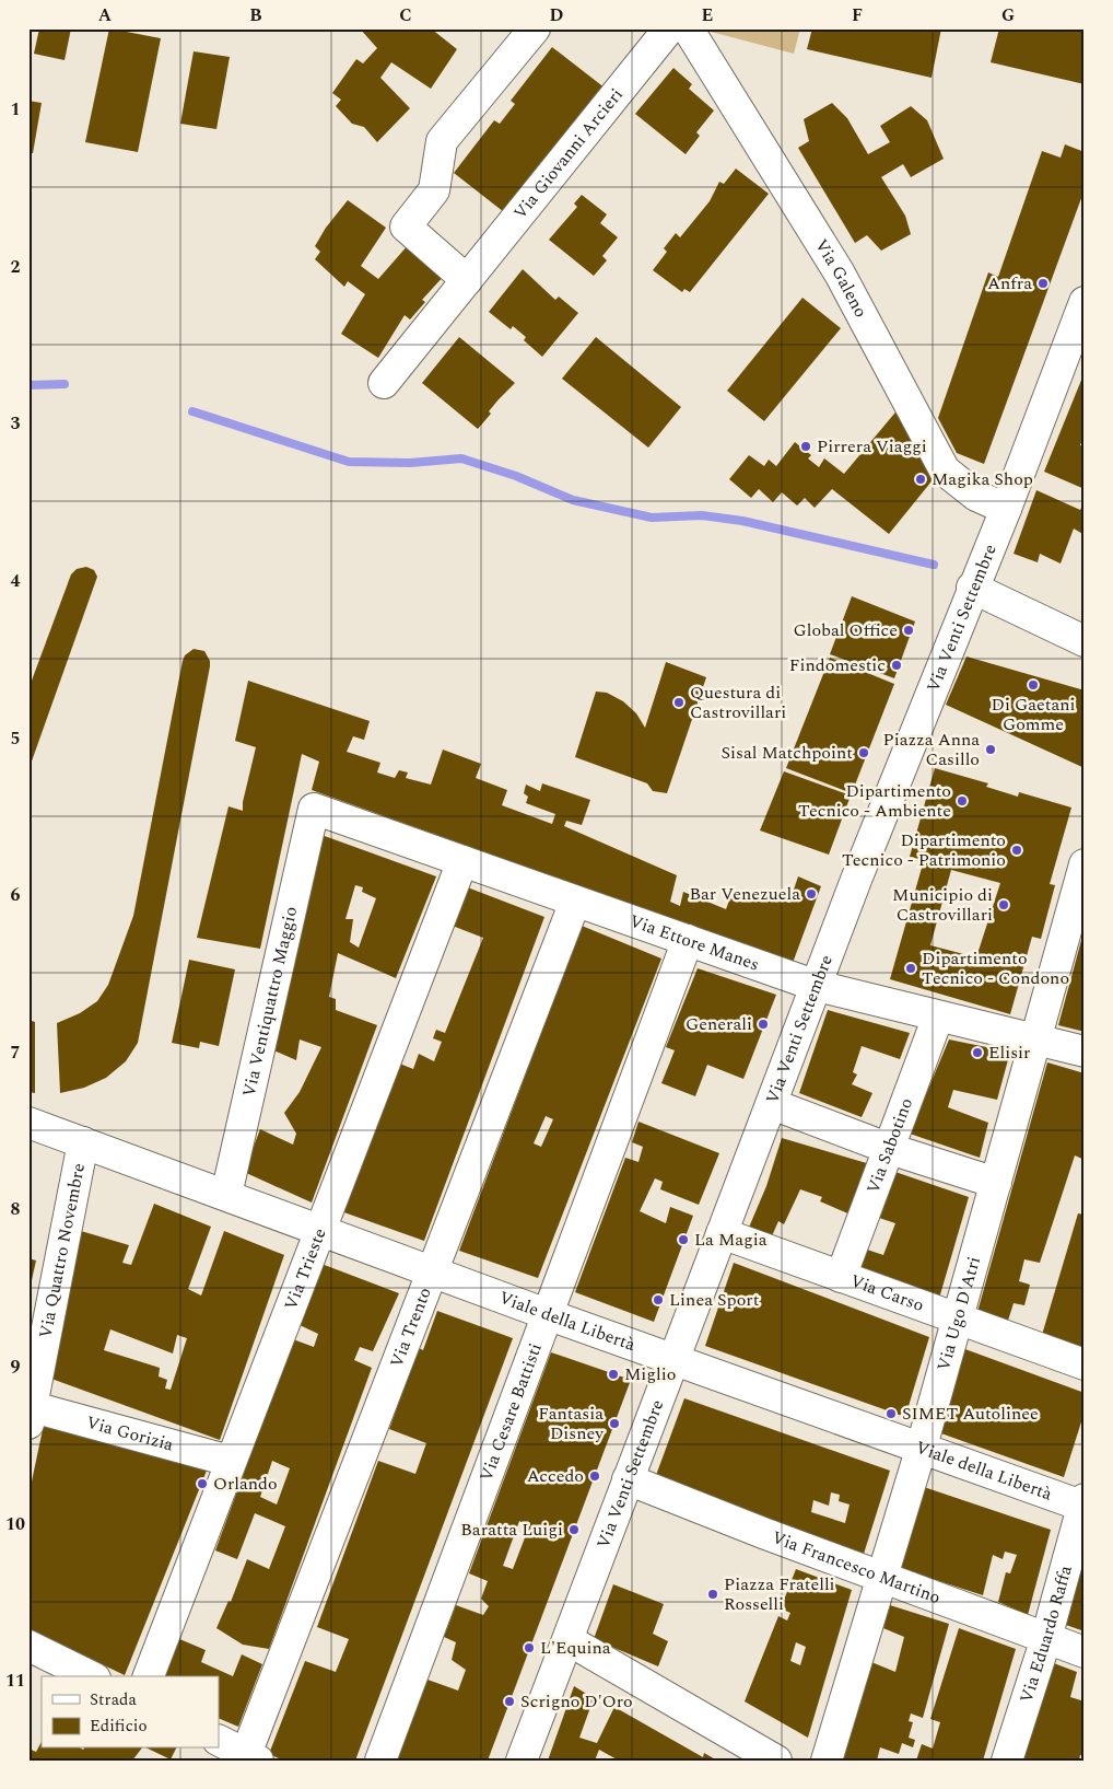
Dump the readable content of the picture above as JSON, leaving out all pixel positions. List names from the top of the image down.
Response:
{
  "streets": {
    "street": [
      "Via Giovanni Arcieri",
      "Via Galeno",
      "Via Venti Settembre",
      "Via Ettore Manes",
      "Via Ventiquattro Maggio",
      "Via Sabotino",
      "Via Quattro Novembre",
      "Via Trieste",
      "Via Carso",
      "Via Ugo D'Atri",
      "Viale della Libertà",
      "Via Trento",
      "Via Cesare Battisti",
      "Via Gorizia",
      "Via Francesco Martino",
      "Via Eduardo Raffa"
    ]
  },
  "crossings": [
    ["Via Galeno", "Via Venti Settembre"],
    ["Via Venti Settembre", "Via Ettore Manes"],
    ["Via Venti Settembre", "Via Carso"],
    ["Via Venti Settembre", "Viale della Libertà"],
    ["Via Venti Settembre", "Via Francesco Martino"],
    ["Via Ettore Manes", "Via Ventiquattro Maggio"],
    ["Via Ettore Manes", "Via Sabotino"],
    ["Via Ettore Manes", "Via Trieste"],
    ["Via Ettore Manes", "Via Ugo D'Atri"],
    ["Via Ettore Manes", "Via Trento"],
    ["Via Ettore Manes", "Via Cesare Battisti"],
    ["Via Ventiquattro Maggio", "Viale della Libertà"],
    ["Via Sabotino", "Via Carso"],
    ["Via Quattro Novembre", "Viale della Libertà"],
    ["Via Quattro Novembre", "Via Gorizia"],
    ["Via Trieste", "Viale della Libertà"],
    ["Via Trieste", "Via Gorizia"],
    ["Via Carso", "Via Ugo D'Atri"],
    ["Via Ugo D'Atri", "Viale della Libertà"],
    ["Via Ugo D'Atri", "Via Francesco Martino"],
    ["Viale della Libertà", "Via Trento"],
    ["Viale della Libertà", "Via Cesare Battisti"],
    ["Viale della Libertà", "Via Eduardo Raffa"],
    ["Via Francesco Martino", "Via Eduardo Raffa"]
  ],
  "places": [
    "Anfra",
    "Pirrera Viaggi",
    "Magika Shop",
    "Global Office",
    "Findomestic",
    "Di Gaetani Gomme",
    "Questura di Castrovillari",
    "Piazza Anna Casillo",
    "Sisal Matchpoint",
    "Dipartimento Tecnico - Ambiente",
    "Dipartimento Tecnico - Patrimonio",
    "Bar Venezuela",
    "Municipio di Castrovillari",
    "Dipartimento Tecnico - Condono",
    "Generali",
    "Elisir",
    "La Magia",
    "Linea Sport",
    "Miglio",
    "SIMET Autolinee",
    "Fantasia Disney",
    "Accedo",
    "Orlando",
    "Baratta Luigi",
    "Piazza Fratelli Rosselli",
    "L'Equina",
    "Scrigno D'Oro"
  ],
  "legend": ["Strada", "Edificio"],
  "grid": {
    "columns": [
      "A",
      "B",
      "C",
      "D",
      "E",
      "F",
      "G"
    ],
    "rows": [
      "1",
      "2",
      "3",
      "4",
      "5",
      "6",
      "7",
      "8",
      "9",
      "10",
      "11"
    ]
  }
}
